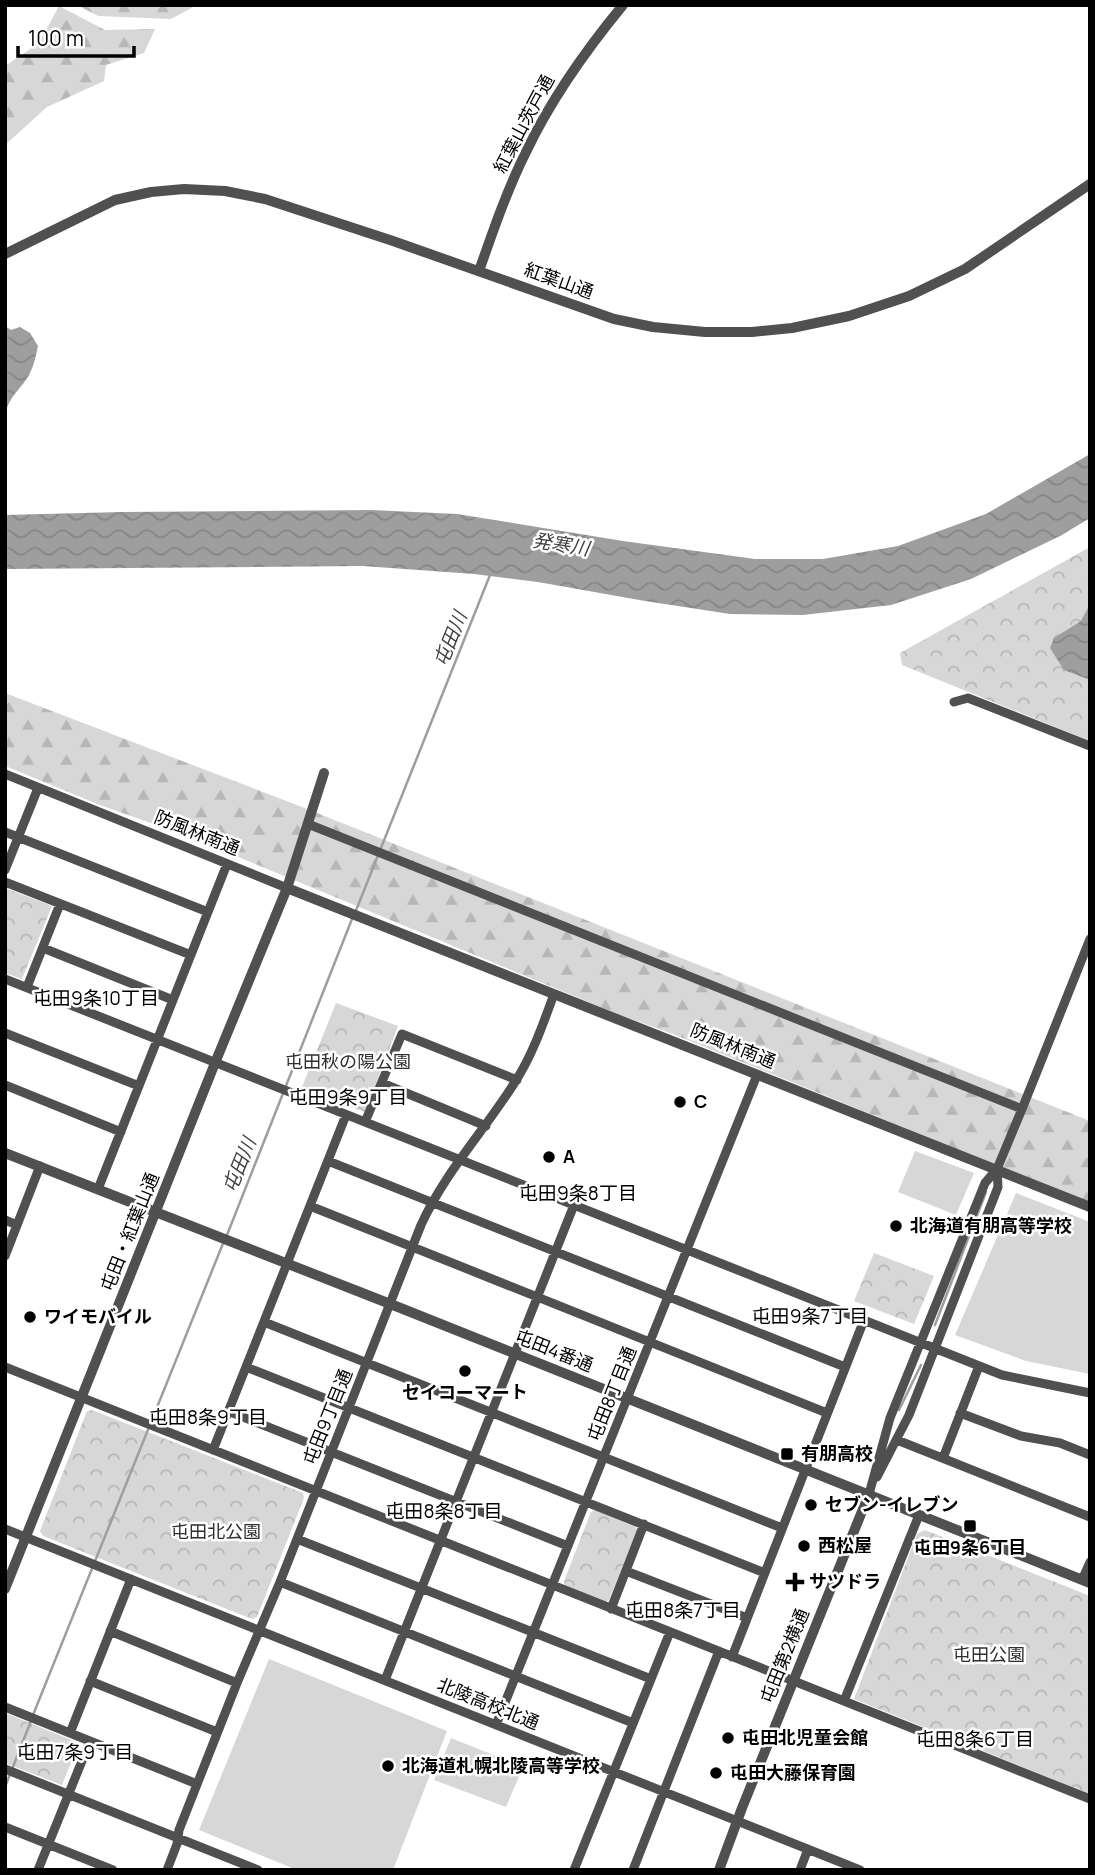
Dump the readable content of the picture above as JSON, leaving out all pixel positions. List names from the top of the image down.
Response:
{
  "streets": {
    "street": [
      "紅葉山茨戸通",
      "紅葉山通",
      "防風林南通",
      "屯田・紅葉山通",
      "屯田4番通",
      "屯田8丁目通",
      "屯田9丁目通",
      "屯田第2横通",
      "北陵高校北通"
    ]
  },
  "crossings": [
    ["紅葉山茨戸通", "紅葉山通"],
    ["防風林南通", "屯田・紅葉山通"],
    ["防風林南通", "屯田8丁目通"],
    ["防風林南通", "屯田9丁目通"],
    ["屯田・紅葉山通", "屯田4番通"],
    ["屯田・紅葉山通", "北陵高校北通"],
    ["屯田4番通", "屯田8丁目通"],
    ["屯田4番通", "屯田9丁目通"],
    ["屯田4番通", "屯田第2横通"],
    ["屯田8丁目通", "北陵高校北通"],
    ["屯田9丁目通", "北陵高校北通"],
    ["屯田第2横通", "北陵高校北通"]
  ],
  "districts": [
    "屯田9条10丁目",
    "屯田9条9丁目",
    "屯田9条8丁目",
    "屯田9条7丁目",
    "屯田8条9丁目",
    "屯田8条8丁目",
    "屯田8条7丁目",
    "屯田8条6丁目",
    "屯田7条9丁目"
  ],
  "water": ["発寒川", "屯田川"],
  "parks": ["屯田秋の陽公園", "屯田北公園", "屯田公園"],
  "places": {
    "other": [
      "C",
      "A",
      "北海道有朋高等学校",
      "ワイモバイル",
      "セイコーマート",
      "セブン-イレブン",
      "西松屋",
      "屯田北児童会館",
      "北海道札幌北陵高等学校",
      "屯田大藤保育園"
    ],
    "transit": ["有朋高校", "屯田9条6丁目"],
    "health": ["サツドラ"]
  },
  "scale_bar": "100 m"
}
